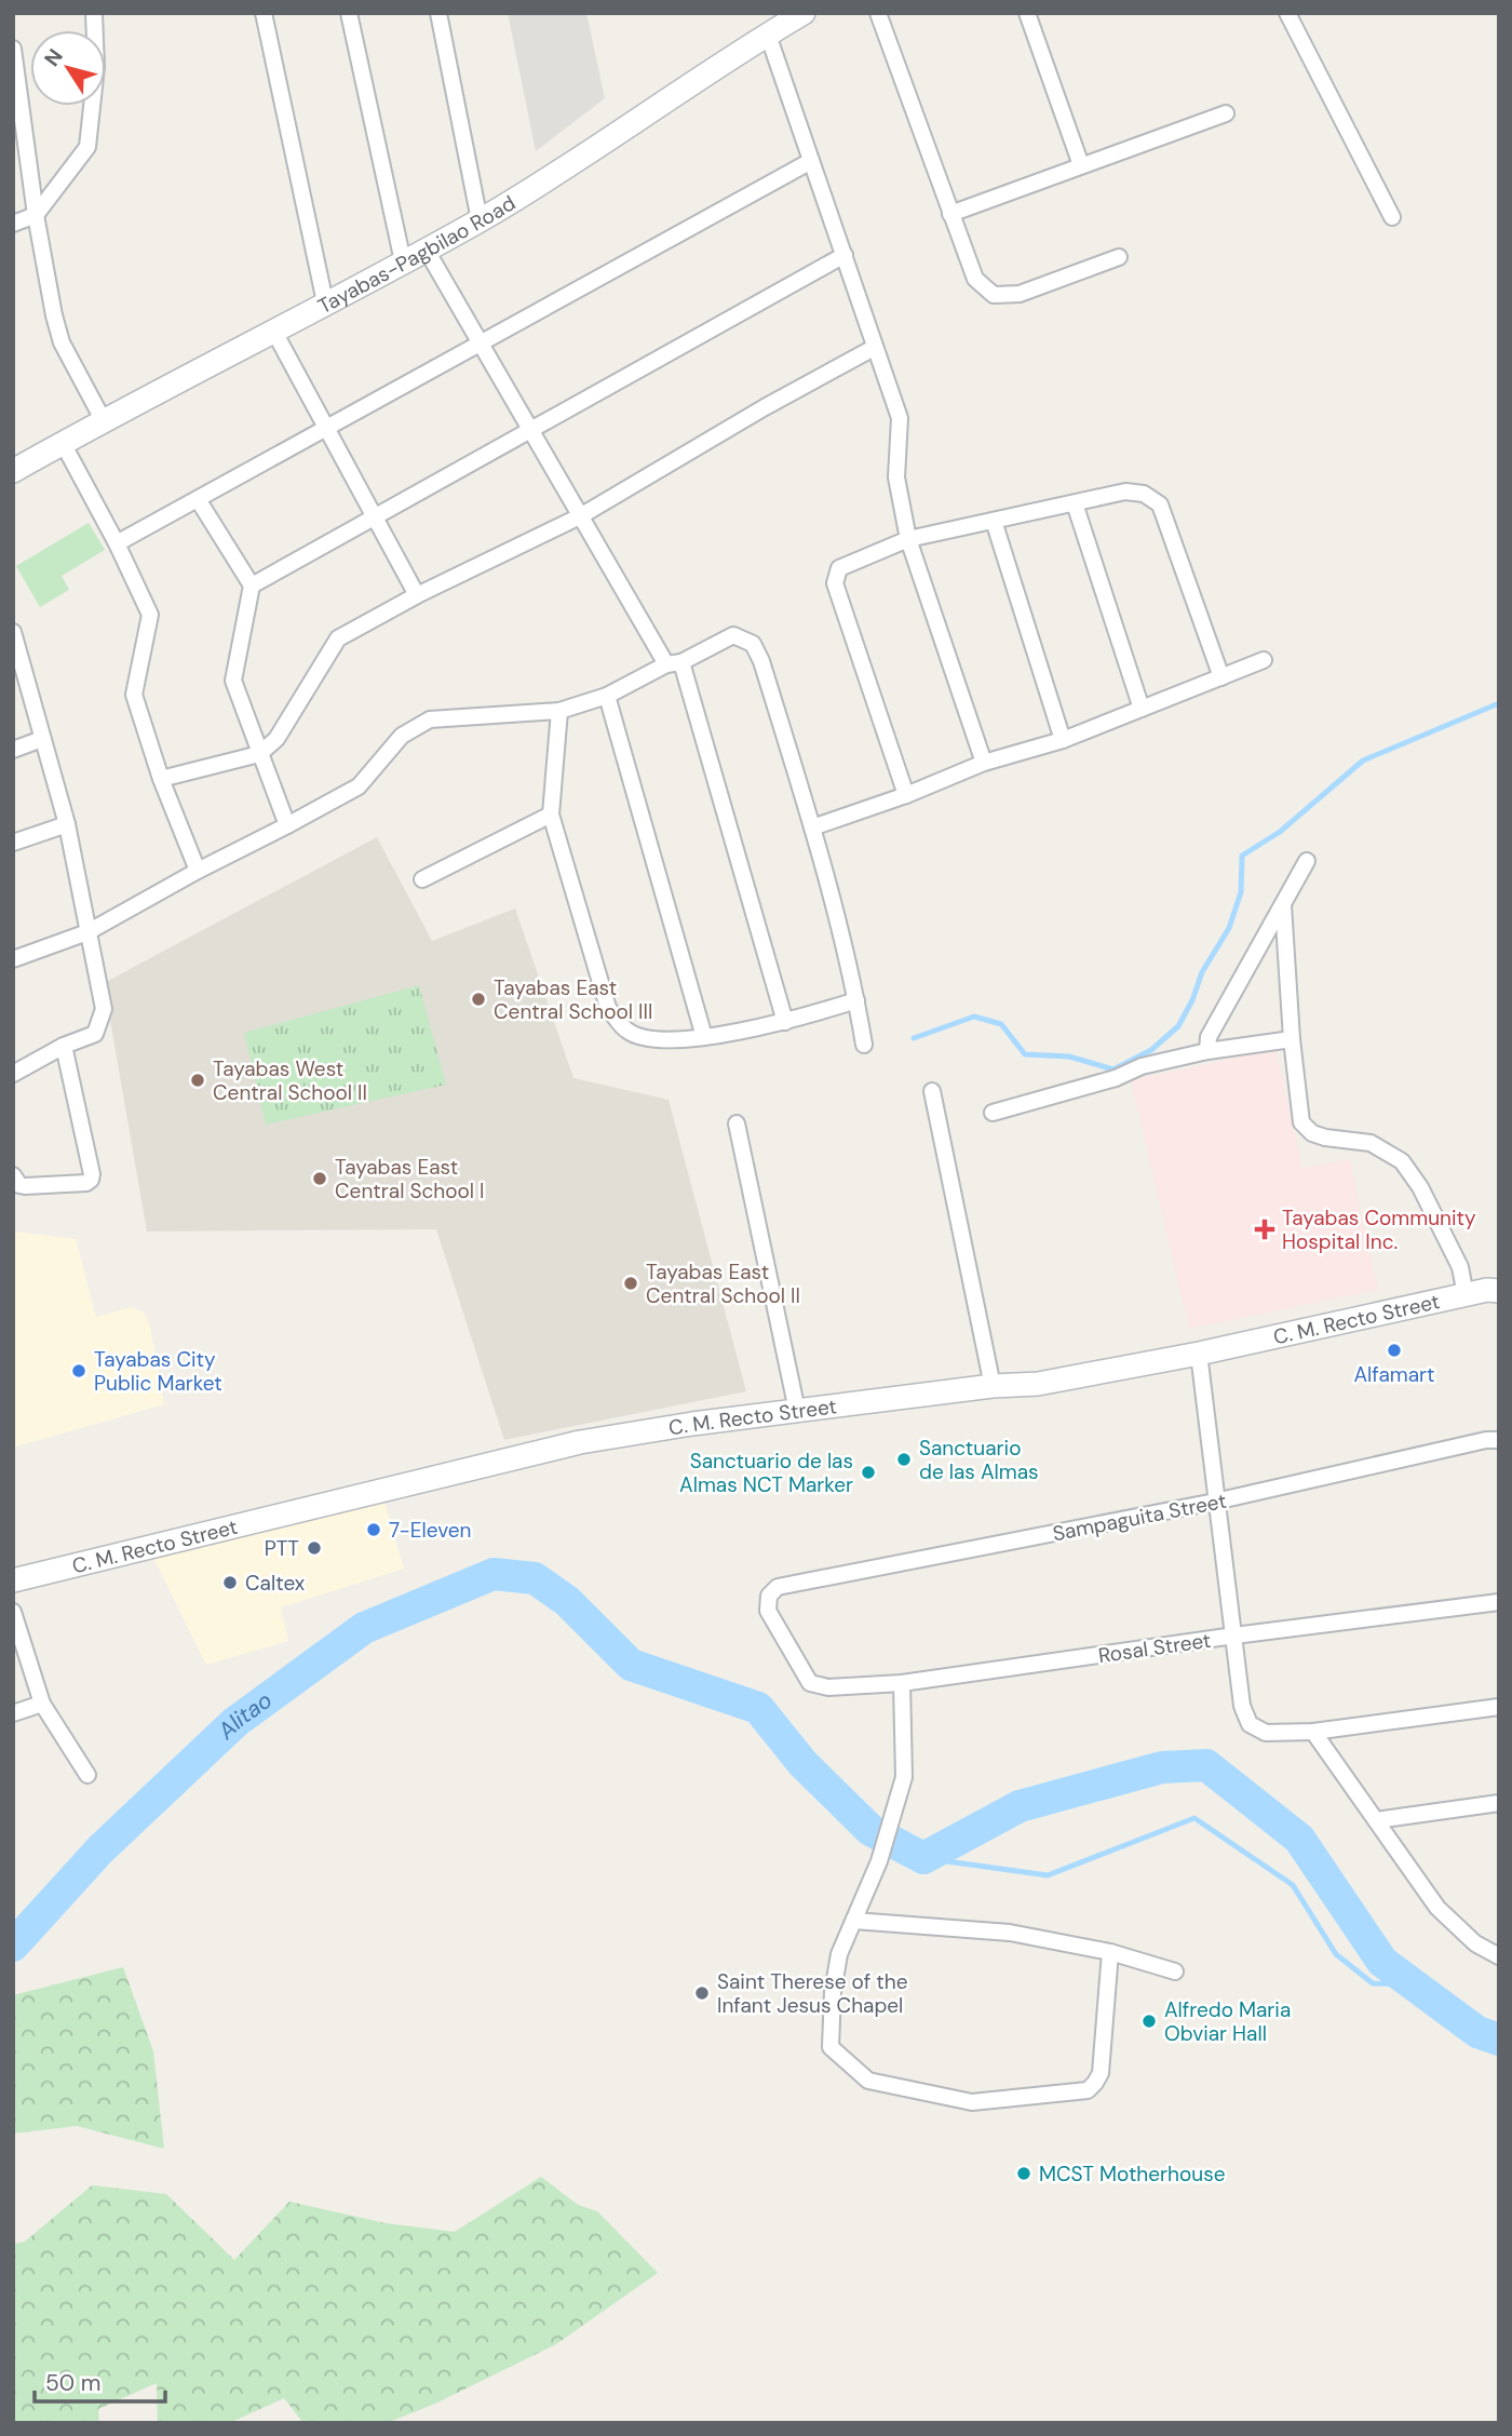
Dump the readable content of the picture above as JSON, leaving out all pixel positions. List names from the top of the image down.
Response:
{
  "streets": {
    "main road": ["Tayabas-Pagbilao Road", "C. M. Recto Street"],
    "street": ["Sampaguita Street", "Rosal Street"]
  },
  "crossings": [
    ["Sampaguita Street", "Rosal Street"]
  ],
  "water": ["Alitao"],
  "places": {
    "other": [
      "Tayabas East Central School III",
      "Tayabas West Central School II",
      "Tayabas East Central School I",
      "Tayabas East Central School II",
      "Alfamart",
      "Tayabas City Public Market",
      "Sanctuario de las Almas",
      "Sanctuario de las Almas NCT Marker",
      "7-Eleven",
      "PTT",
      "Caltex",
      "Saint Therese of the Infant Jesus Chapel",
      "Alfredo Maria Obviar Hall",
      "MCST Motherhouse"
    ],
    "health": ["Tayabas Community Hospital Inc."]
  },
  "scale_bar": "50 m",
  "north": "top left"
}
